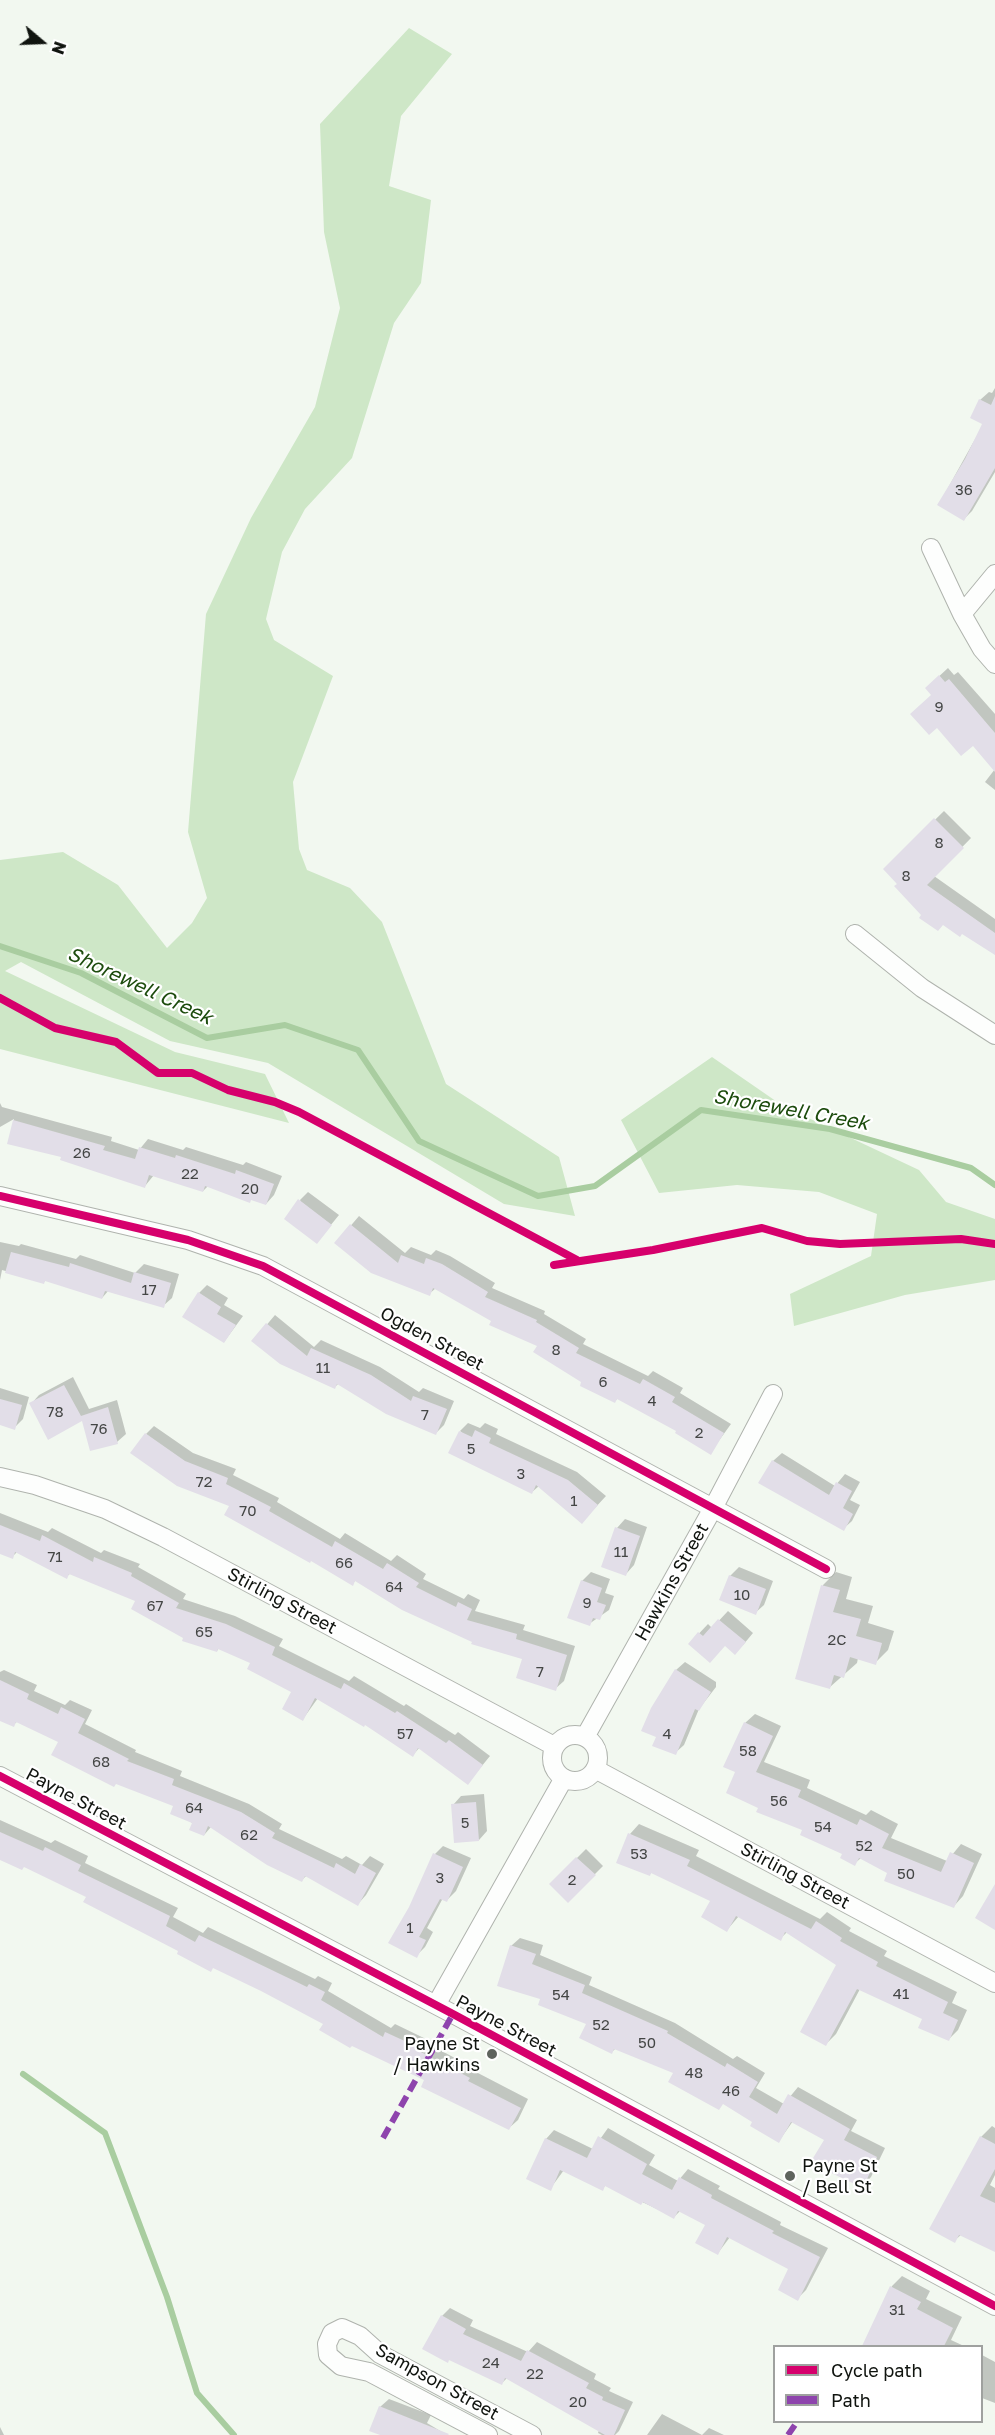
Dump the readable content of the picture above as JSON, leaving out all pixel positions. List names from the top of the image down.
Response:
{
  "streets": {
    "street": [
      "Ogden Street",
      "Hawkins Street",
      "Stirling Street",
      "Payne Street",
      "Sampson Street"
    ]
  },
  "crossings": [
    ["Ogden Street", "Hawkins Street"],
    ["Hawkins Street", "Stirling Street"]
  ],
  "water": ["Shorewell Creek"],
  "places": ["Payne St / Hawkins", "Payne St / Bell St"],
  "house_numbers": [
    "36",
    "9",
    "8",
    "8",
    "26",
    "22",
    "20",
    "17",
    "8",
    "11",
    "6",
    "4",
    "78",
    "7",
    "76",
    "2",
    "5",
    "3",
    "72",
    "1",
    "70",
    "11",
    "71",
    "66",
    "64",
    "10",
    "9",
    "67",
    "65",
    "2C",
    "7",
    "57",
    "4",
    "58",
    "68",
    "56",
    "64",
    "5",
    "54",
    "62",
    "52",
    "53",
    "50",
    "3",
    "2",
    "1",
    "41",
    "54",
    "52",
    "50",
    "48",
    "46",
    "31",
    "24",
    "22",
    "20"
  ],
  "legend": ["Cycle path", "Path"],
  "north": "right"
}
